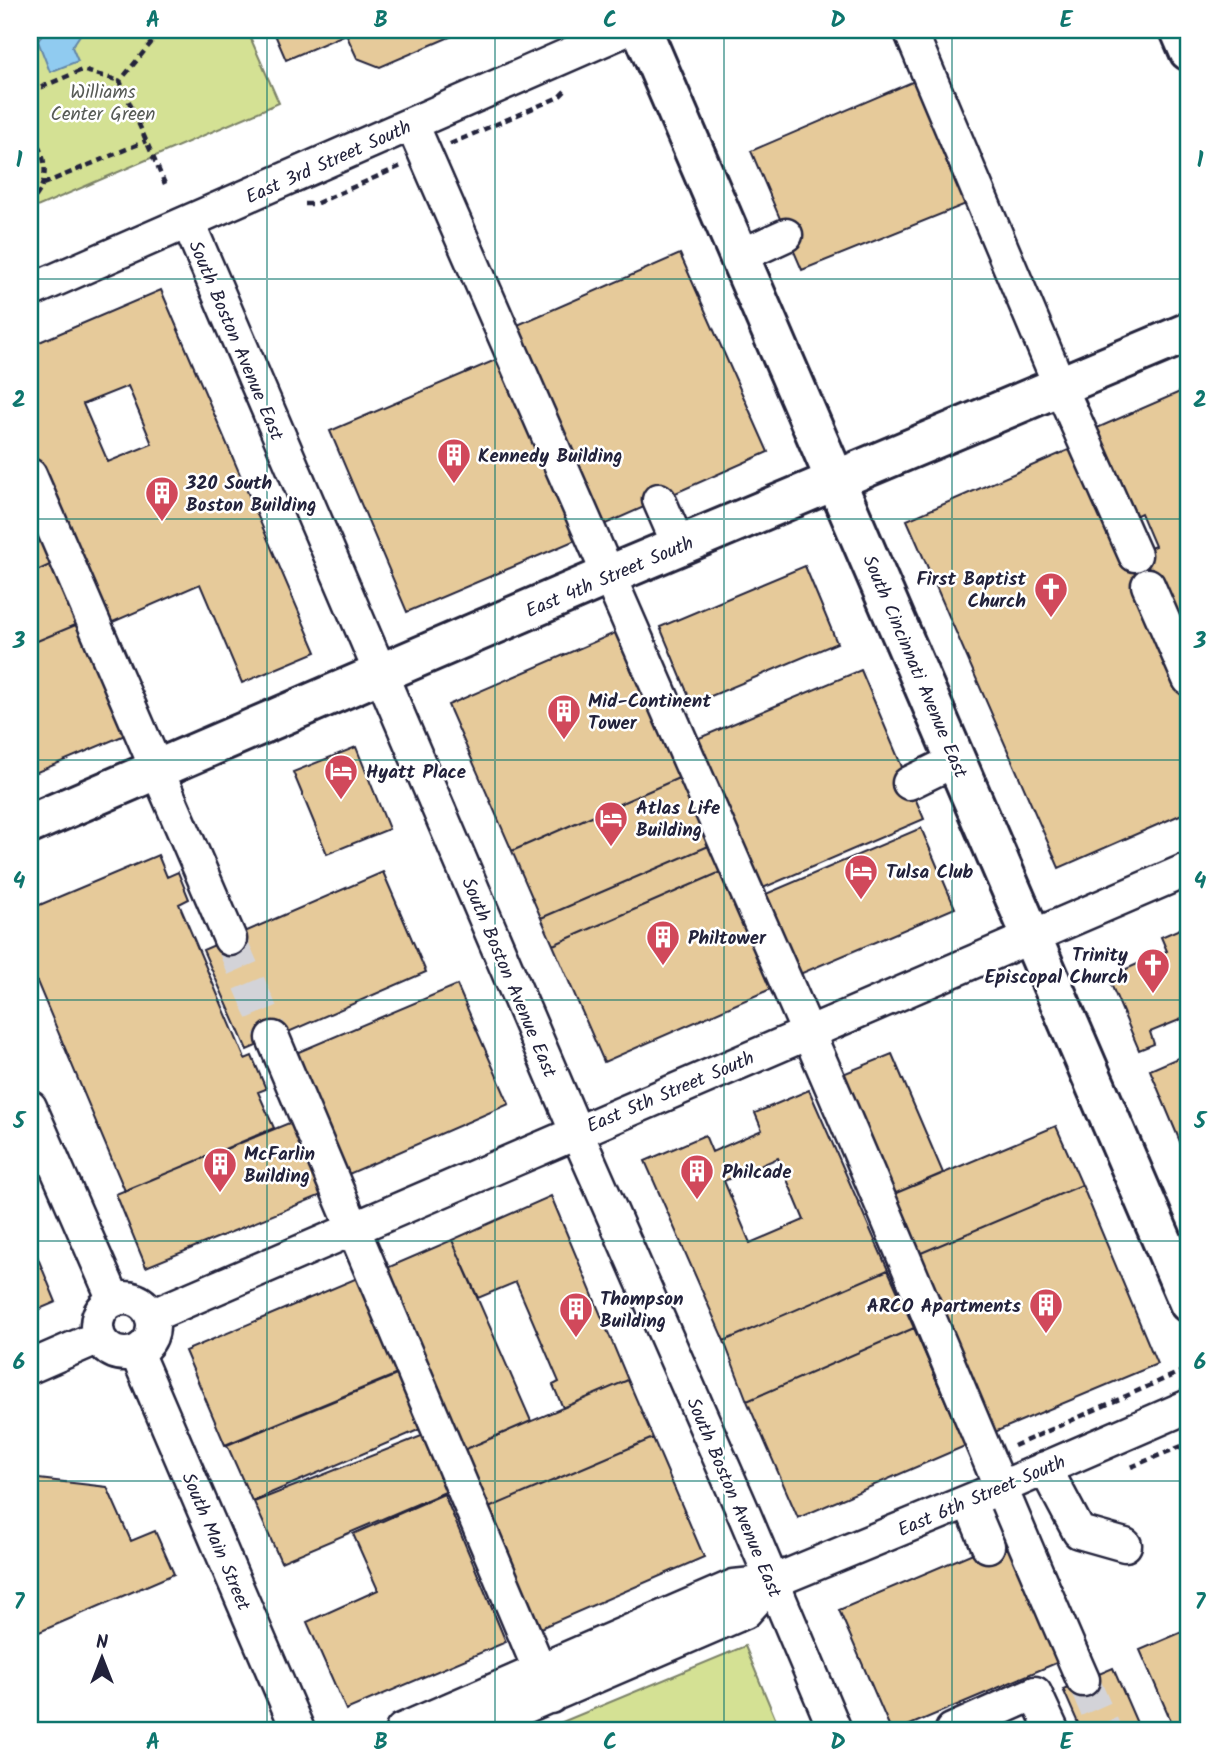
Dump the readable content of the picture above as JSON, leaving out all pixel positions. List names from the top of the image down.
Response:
{
  "streets": {
    "main road": ["East 4th Street South", "South Cincinnati Avenue East"],
    "street": [
      "East 3rd Street South",
      "South Boston Avenue East",
      "East 5th Street South",
      "East 6th Street South",
      "South Main Street"
    ]
  },
  "crossings": [
    ["East 3rd Street South", "South Boston Avenue East"],
    ["South Boston Avenue East", "East 4th Street South"],
    ["South Boston Avenue East", "East 5th Street South"],
    ["South Boston Avenue East", "East 6th Street South"],
    ["East 4th Street South", "South Cincinnati Avenue East"],
    ["South Cincinnati Avenue East", "East 5th Street South"],
    ["East 5th Street South", "South Main Street"]
  ],
  "parks": ["Williams Center Green"],
  "places": {
    "building": [
      "Kennedy Building",
      "320 South Boston Building",
      "Mid-Continent Tower",
      "Philtower",
      "McFarlin Building",
      "Philcade",
      "ARCO Apartments",
      "Thompson Building"
    ],
    "church": ["First Baptist Church", "Trinity Episcopal Church"],
    "hotel": ["Hyatt Place", "Atlas Life Building", "Tulsa Club"]
  },
  "north": "top",
  "grid": {
    "columns": [
      "A",
      "B",
      "C",
      "D",
      "E"
    ],
    "rows": [
      "1",
      "2",
      "3",
      "4",
      "5",
      "6",
      "7"
    ]
  }
}
